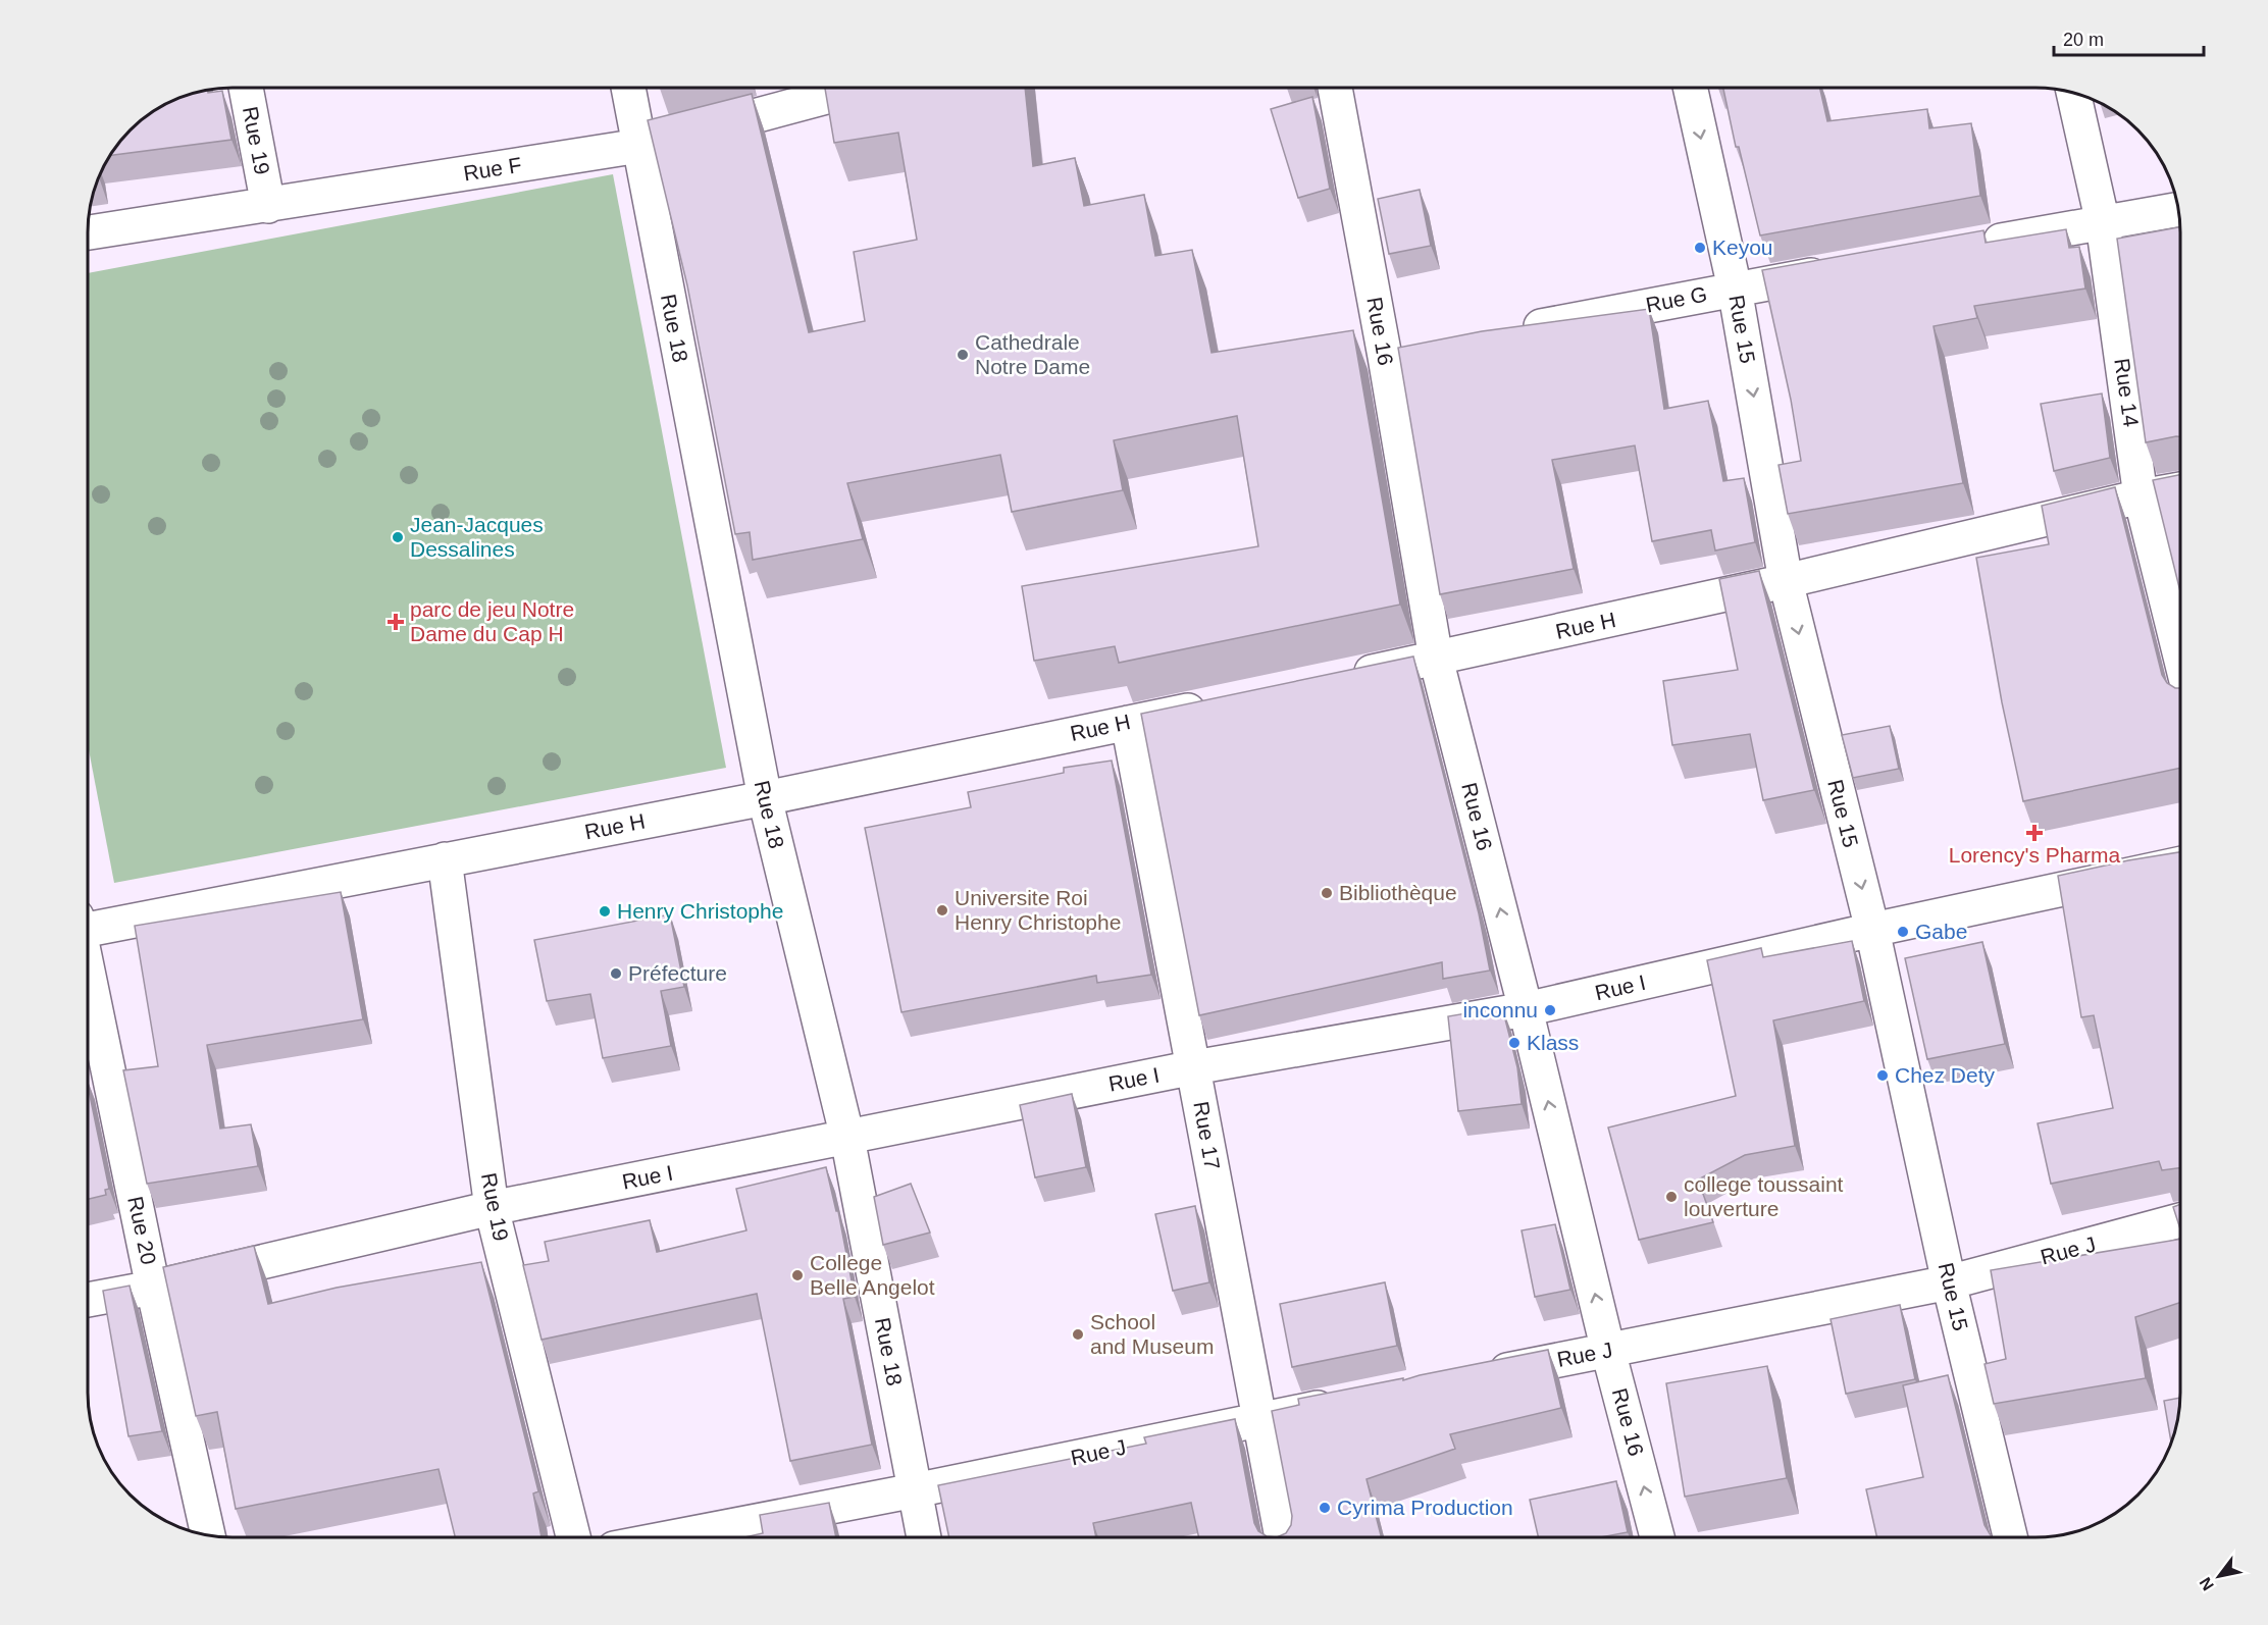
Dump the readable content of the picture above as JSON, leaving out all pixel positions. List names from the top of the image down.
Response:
{
  "streets": {
    "street": [
      "Rue 19",
      "Rue F",
      "Rue G",
      "Rue 18",
      "Rue 15",
      "Rue 16",
      "Rue 14",
      "Rue H",
      "Rue I",
      "Rue 17",
      "Rue 20",
      "Rue J"
    ]
  },
  "crossings": [
    ["Rue 19", "Rue F"],
    ["Rue 19", "Rue H"],
    ["Rue 19", "Rue I"],
    ["Rue F", "Rue 18"],
    ["Rue G", "Rue 15"],
    ["Rue 18", "Rue H"],
    ["Rue 18", "Rue I"],
    ["Rue 18", "Rue J"],
    ["Rue 15", "Rue H"],
    ["Rue 15", "Rue I"],
    ["Rue 15", "Rue J"],
    ["Rue 16", "Rue H"],
    ["Rue 16", "Rue I"],
    ["Rue 16", "Rue J"],
    ["Rue 14", "Rue H"],
    ["Rue H", "Rue 17"],
    ["Rue I", "Rue 17"],
    ["Rue I", "Rue 20"],
    ["Rue 17", "Rue J"]
  ],
  "one_way": ["Rue 15", "Rue 16"],
  "places": {
    "other": [
      "Keyou",
      "Cathedrale Notre Dame",
      "Jean-Jacques Dessalines",
      "Bibliothèque",
      "Universite Roi Henry Christophe",
      "Henry Christophe",
      "Gabe",
      "Préfecture",
      "inconnu",
      "Klass",
      "Chez Dety",
      "college toussaint louverture",
      "College Belle Angelot",
      "School and Museum",
      "Cyrima Production"
    ],
    "health": ["parc de jeu Notre Dame du Cap H", "Lorency's Pharma"]
  },
  "scale_bar": "20 m",
  "north": "bottom left"
}
